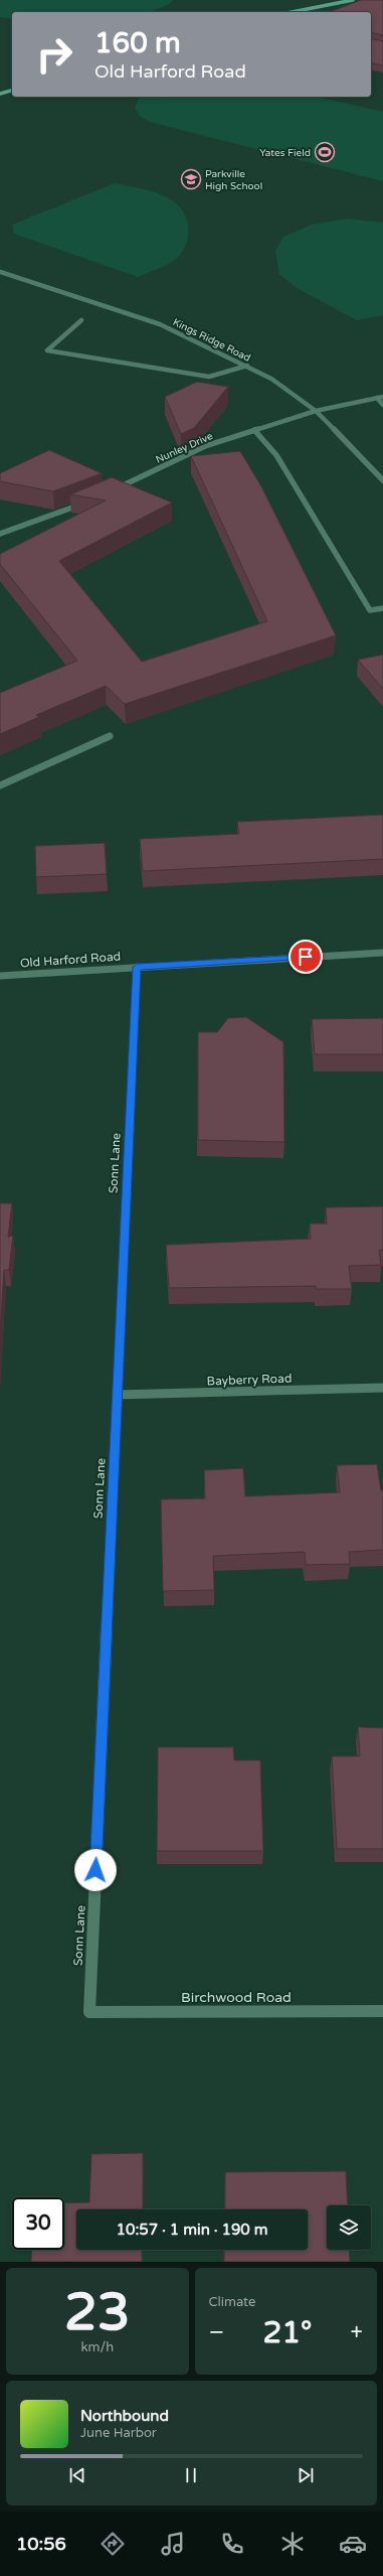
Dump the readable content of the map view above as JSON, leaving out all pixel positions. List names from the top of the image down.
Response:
{
  "streets": {
    "street": [
      "Kings Ridge Road",
      "Nunley Drive",
      "Old Harford Road",
      "Sonn Lane",
      "Bayberry Road",
      "Birchwood Road"
    ]
  },
  "crossings": [
    ["Kings Ridge Road", "Nunley Drive"],
    ["Old Harford Road", "Sonn Lane"],
    ["Sonn Lane", "Bayberry Road"],
    ["Sonn Lane", "Birchwood Road"]
  ],
  "places": {
    "sports": ["Yates Field"],
    "school or university": ["Parkville High School"]
  },
  "page": {
    "turn": ["160 m", "Old Harford Road"],
    "limit": "30",
    "trip": "10:57 · 1 min · 190 m",
    "tile": [
      ["23", "km/h"],
      "Climate"
    ],
    "heat": ["−", "21°", "+"],
    "song": ["Northbound", "June Harbor"],
    "tabs": "10:56"
  }
}
